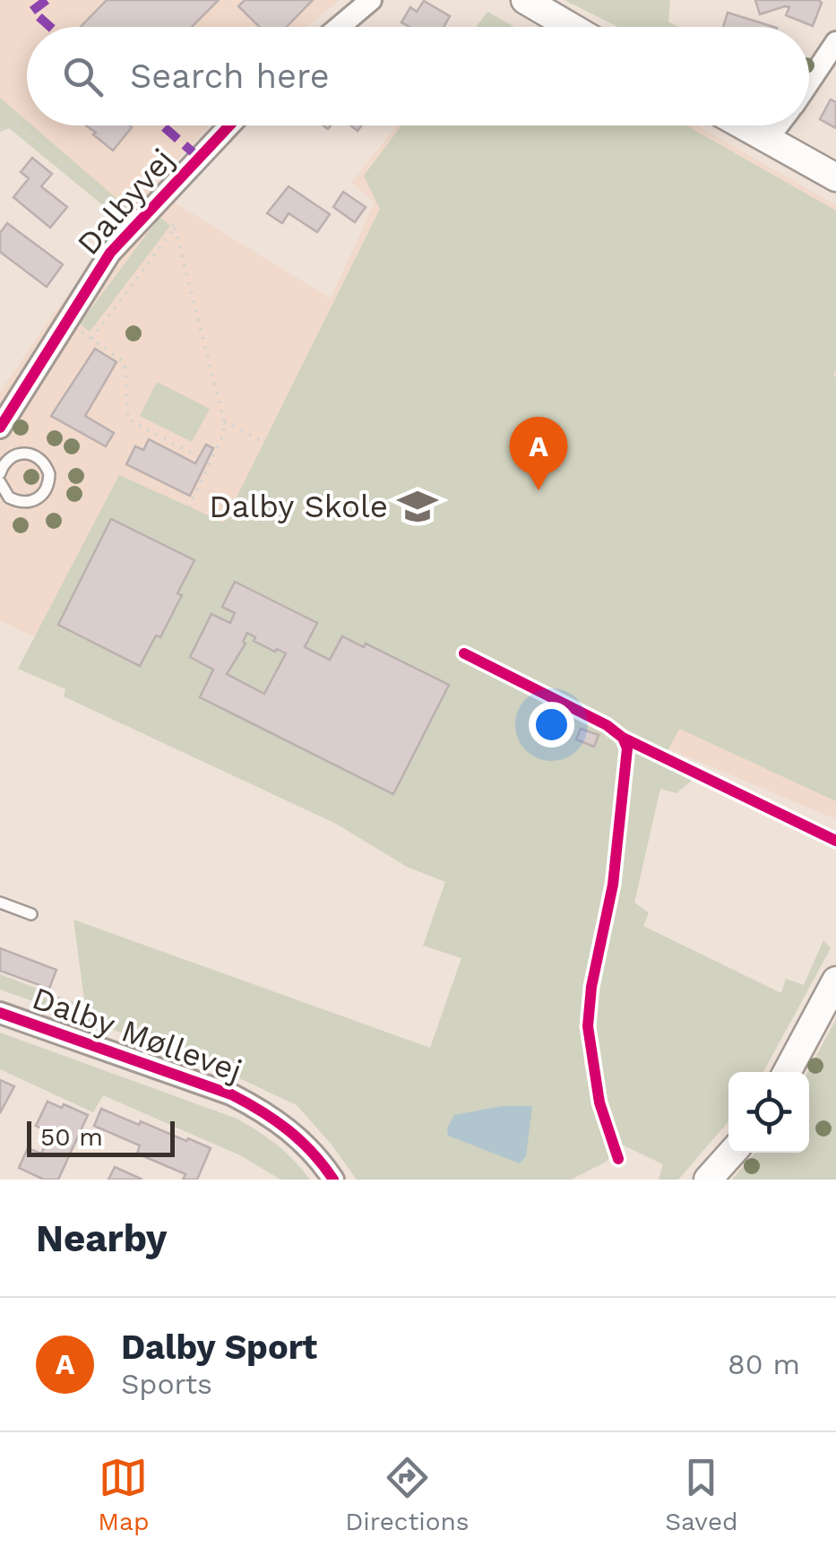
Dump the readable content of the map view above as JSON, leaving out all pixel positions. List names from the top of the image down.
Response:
{
  "streets": {
    "street": ["Dalbyvej", "Dalby Møllevej"]
  },
  "places": {
    "school or university": ["Dalby Skole"]
  },
  "scale_bar": "50 m",
  "page": {
    "search": "Search here",
    "pins": "A",
    "scale": "50 m",
    "heading": "Nearby",
    "list": [
      {
        "mark": "A",
        "name": "Dalby Sport",
        "note": "Sports",
        "value": "80 m"
      }
    ],
    "nav": ["Map", "Directions", "Saved"]
  }
}
